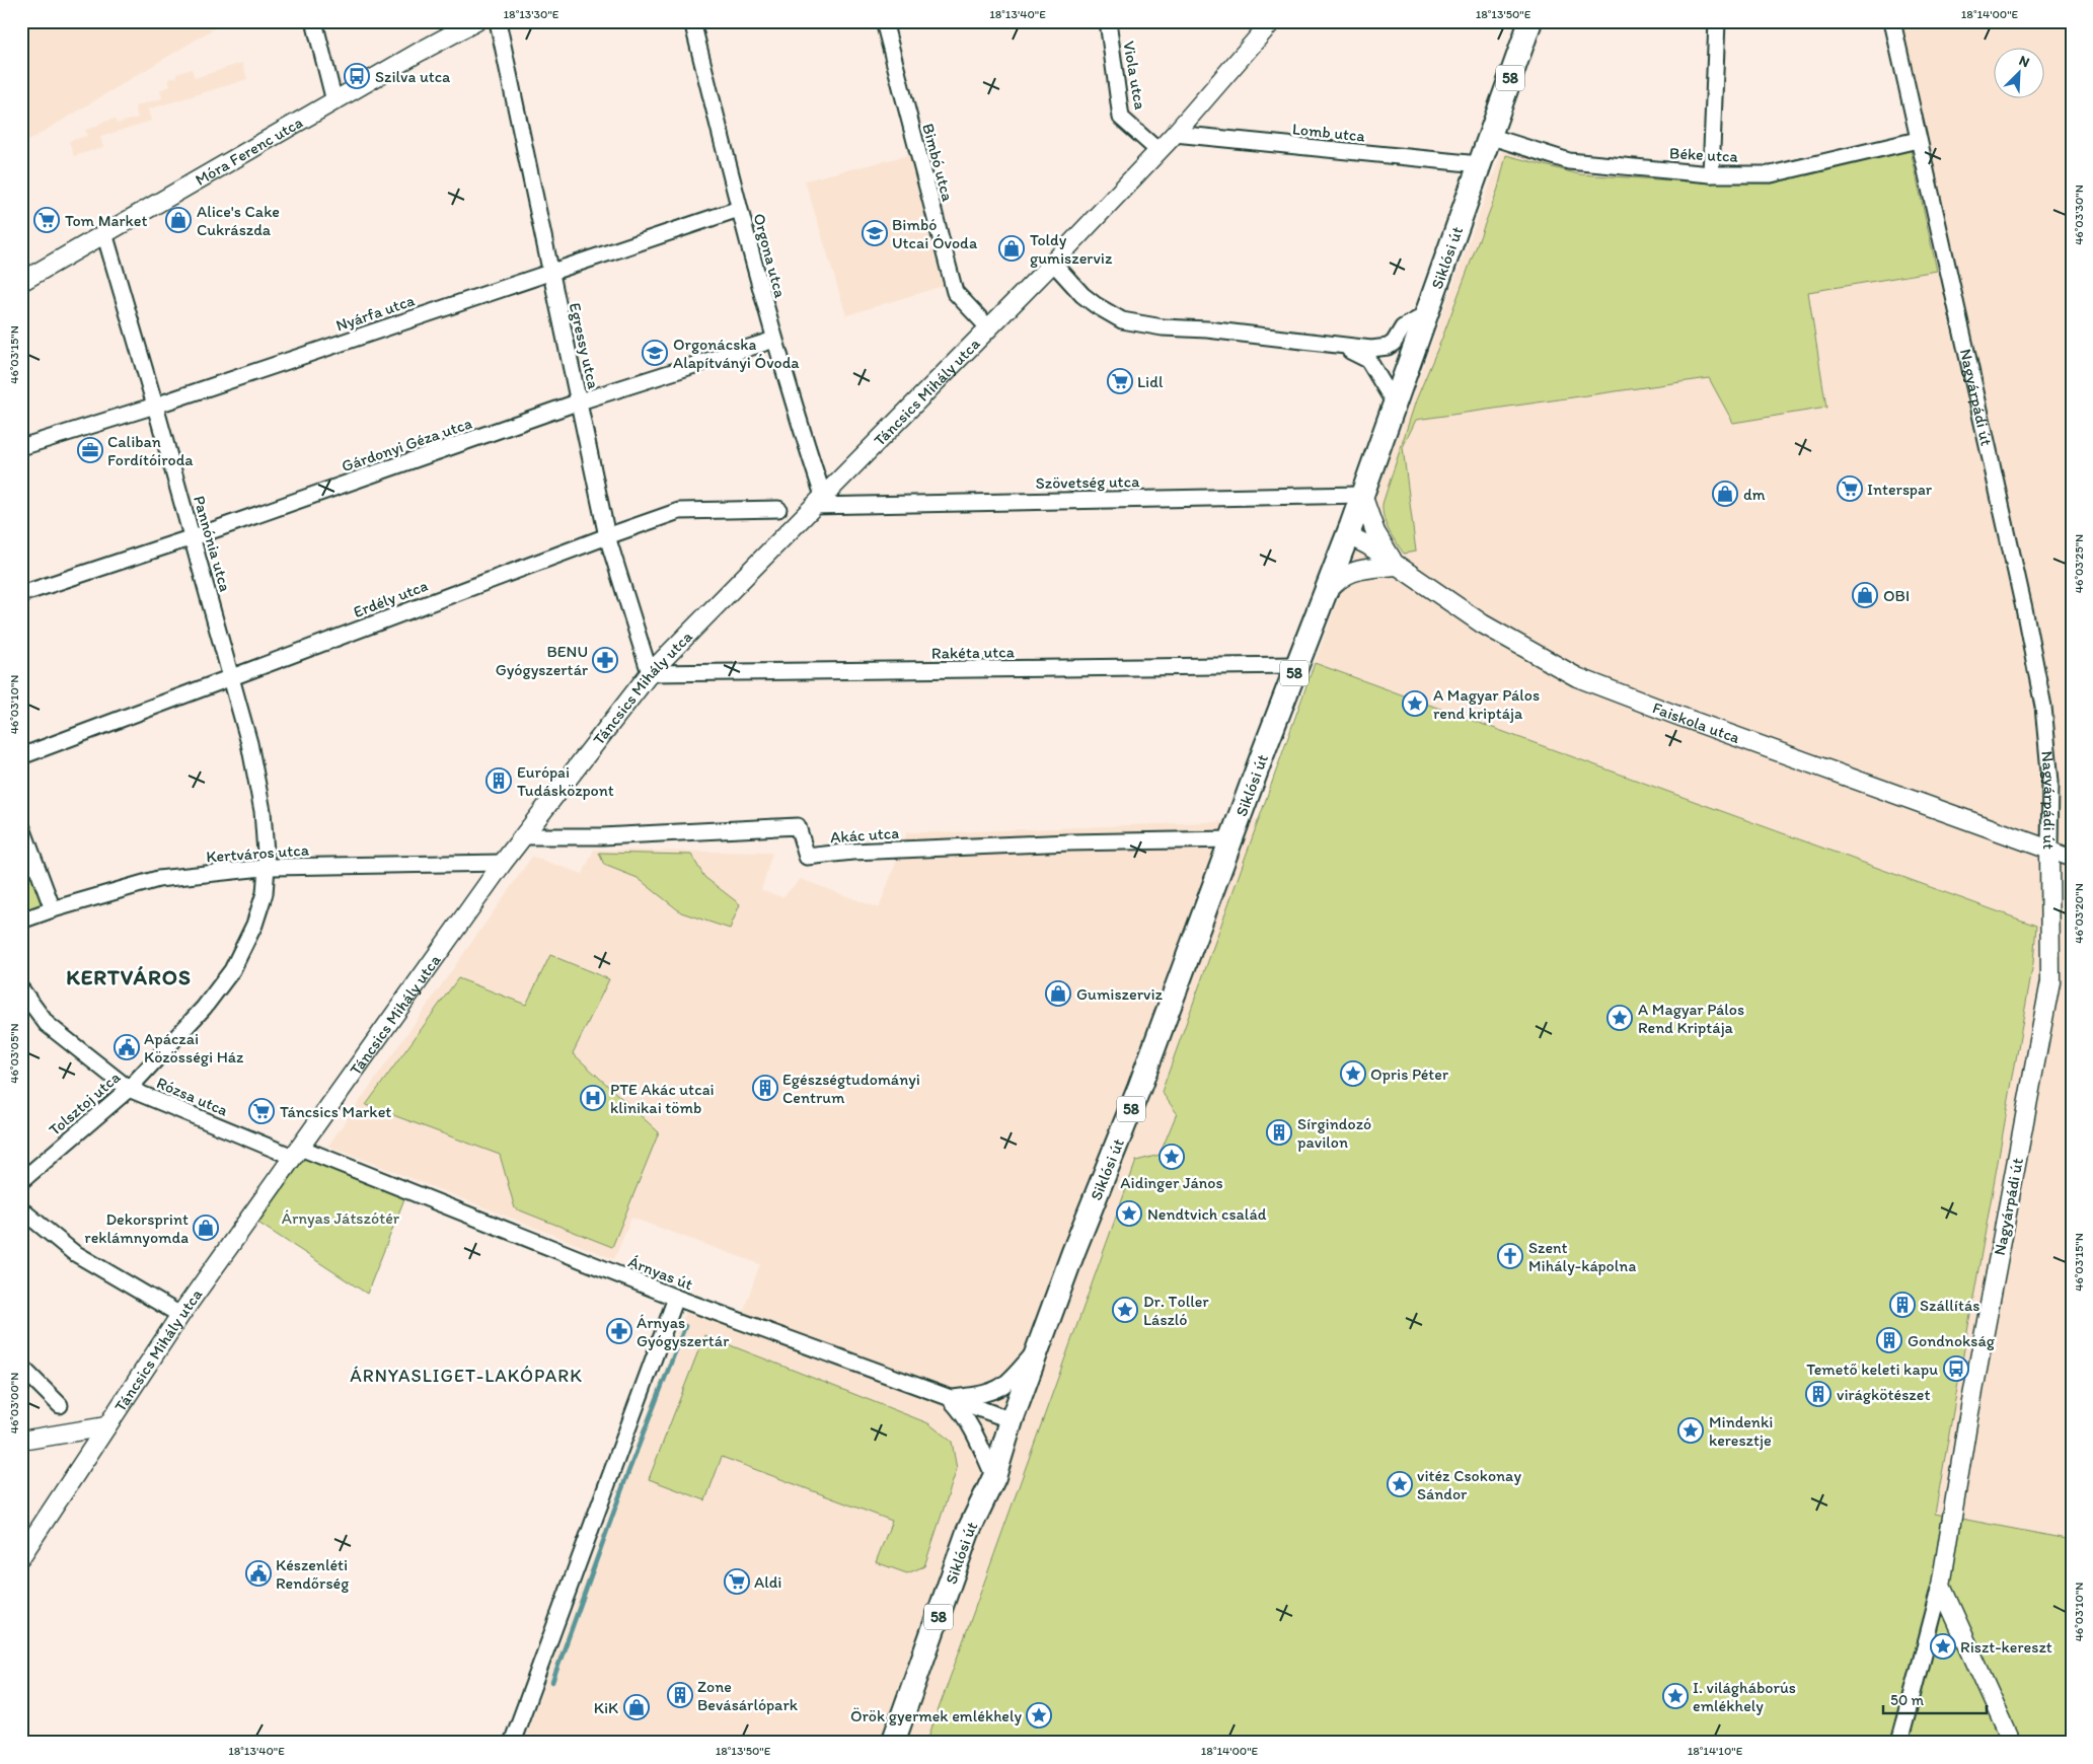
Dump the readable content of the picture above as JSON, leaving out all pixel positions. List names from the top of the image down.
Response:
{
  "streets": {
    "main road": ["58", "Siklósi út"],
    "street": [
      "Viola utca",
      "Lomb utca",
      "Móra Ferenc utca",
      "Béke utca",
      "Bimbó utca",
      "Orgona utca",
      "Nyárfa utca",
      "Egressy utca",
      "Táncsics Mihály utca",
      "Nagyárpádi út",
      "Gárdonyi Géza utca",
      "Szövetség utca",
      "Pannónia utca",
      "Erdély utca",
      "Rakéta utca",
      "Faiskola utca",
      "Akác utca",
      "Kertváros utca",
      "Rózsa utca",
      "Tolsztoj utca",
      "Árnyas út"
    ]
  },
  "crossings": [
    ["Viola utca", "Táncsics Mihály utca"],
    ["58", "Siklósi út"],
    ["58", "Szövetség utca"],
    ["58", "Faiskola utca"],
    ["Lomb utca", "Siklósi út"],
    ["Lomb utca", "Táncsics Mihály utca"],
    ["Móra Ferenc utca", "Pannónia utca"],
    ["Béke utca", "Siklósi út"],
    ["Béke utca", "Nagyárpádi út"],
    ["Bimbó utca", "Táncsics Mihály utca"],
    ["Orgona utca", "Nyárfa utca"],
    ["Orgona utca", "Táncsics Mihály utca"],
    ["Orgona utca", "Gárdonyi Géza utca"],
    ["Orgona utca", "Szövetség utca"],
    ["Siklósi út", "Szövetség utca"],
    ["Siklósi út", "Rakéta utca"],
    ["Siklósi út", "Akác utca"],
    ["Siklósi út", "Árnyas út"],
    ["Nyárfa utca", "Egressy utca"],
    ["Nyárfa utca", "Pannónia utca"],
    ["Egressy utca", "Táncsics Mihály utca"],
    ["Egressy utca", "Gárdonyi Géza utca"],
    ["Egressy utca", "Erdély utca"],
    ["Egressy utca", "Rakéta utca"],
    ["Táncsics Mihály utca", "Szövetség utca"],
    ["Táncsics Mihály utca", "Rakéta utca"],
    ["Táncsics Mihály utca", "Akác utca"],
    ["Táncsics Mihály utca", "Kertváros utca"],
    ["Táncsics Mihály utca", "Rózsa utca"],
    ["Táncsics Mihály utca", "Árnyas út"],
    ["Nagyárpádi út", "Faiskola utca"],
    ["Gárdonyi Géza utca", "Pannónia utca"],
    ["Pannónia utca", "Erdély utca"],
    ["Pannónia utca", "Kertváros utca"],
    ["Pannónia utca", "Tolsztoj utca"],
    ["Kertváros utca", "Tolsztoj utca"],
    ["Rózsa utca", "Tolsztoj utca"],
    ["Rózsa utca", "Árnyas út"]
  ],
  "districts": ["KERTVÁROS", "ÁRNYASLIGET-LAKÓPARK"],
  "parks": ["Árnyas Játszótér"],
  "places": {
    "bus stop": ["Szilva utca", "Temető keleti kapu"],
    "supermarket": [
      "Tom Market",
      "Lidl",
      "Interspar",
      "Táncsics Market",
      "Aldi"
    ],
    "shop": [
      "Alice's Cake Cukrászda",
      "Toldy gumiszerviz",
      "dm",
      "OBI",
      "Gumiszerviz",
      "Dekorsprint reklámnyomda",
      "KiK"
    ],
    "school or university": ["Bimbó Utcai Óvoda", "Orgonácska Alapítványi Óvoda"],
    "office": ["Caliban Fordítóiroda"],
    "pharmacy": ["BENU Gyógyszertár", "Árnyas Gyógyszertár"],
    "place": [
      "A Magyar Pálos rend kriptája",
      "A Magyar Pálos Rend Kriptája",
      "Opris Péter",
      "Aidinger János",
      "Nendtvich család",
      "Dr. Toller László",
      "Mindenki keresztje",
      "vitéz Csokonay Sándor",
      "Riszt-kereszt",
      "I. világháborús emlékhely",
      "Örök gyermek emlékhely"
    ],
    "building": [
      "Európai Tudásközpont",
      "Egészségtudományi Centrum",
      "Sírgindozó pavilon",
      "Szállítás",
      "Gondnokság",
      "virágkötészet",
      "Zone Bevásárlópark"
    ],
    "public building": ["Apáczai Közösségi Ház", "Készenléti Rendőrség"],
    "hospital": ["PTE Akác utcai klinikai tömb"],
    "church": ["Szent Mihály-kápolna"]
  },
  "scale_bar": "50 m",
  "north": "top right",
  "coordinates": [
    "18°13'30\"E",
    "18°13'40\"E",
    "18°13'50\"E",
    "18°14'00\"E",
    "46°03'30\"N",
    "46°03'15\"N",
    "46°03'25\"N",
    "46°03'10\"N",
    "46°03'20\"N",
    "46°03'05\"N",
    "46°03'00\"N",
    "18°14'10\"E"
  ]
}
